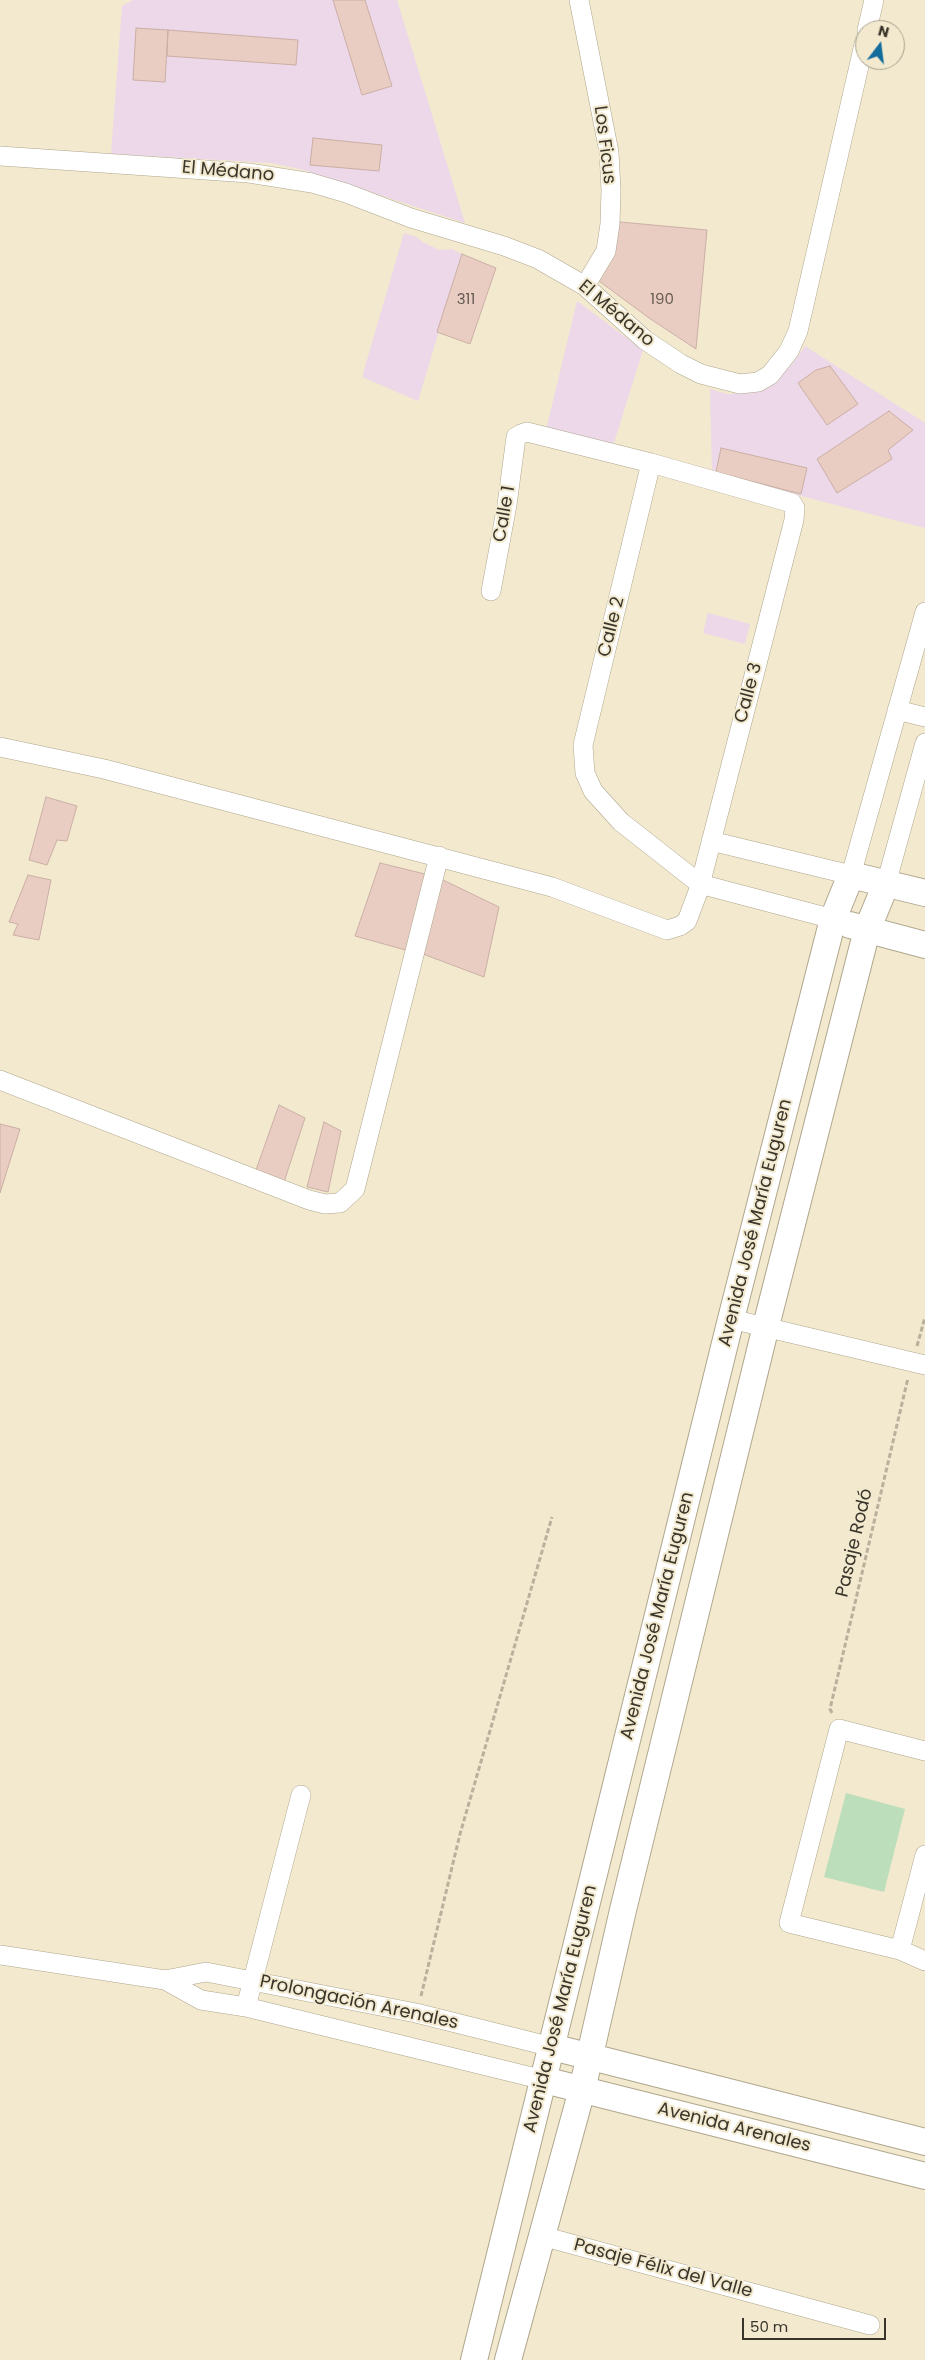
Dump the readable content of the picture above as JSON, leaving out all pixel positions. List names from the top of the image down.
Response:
{
  "streets": {
    "street": [
      "Los Ficus",
      "El Médano",
      "Calle 1",
      "Calle 2",
      "Calle 3",
      "Avenida José María Euguren",
      "Prolongación Arenales",
      "Avenida Arenales",
      "Pasaje Félix del Valle"
    ],
    "path": ["Pasaje Rodó"]
  },
  "crossings": [
    ["Los Ficus", "El Médano"],
    ["Calle 1", "Calle 2"],
    ["Calle 1", "Calle 3"],
    ["Calle 2", "Calle 3"],
    ["Avenida José María Euguren", "Prolongación Arenales"],
    ["Avenida José María Euguren", "Avenida Arenales"],
    ["Avenida José María Euguren", "Pasaje Félix del Valle"],
    ["Prolongación Arenales", "Avenida Arenales"]
  ],
  "house_numbers": ["311", "190"],
  "scale_bar": "50 m",
  "north": "top"
}
